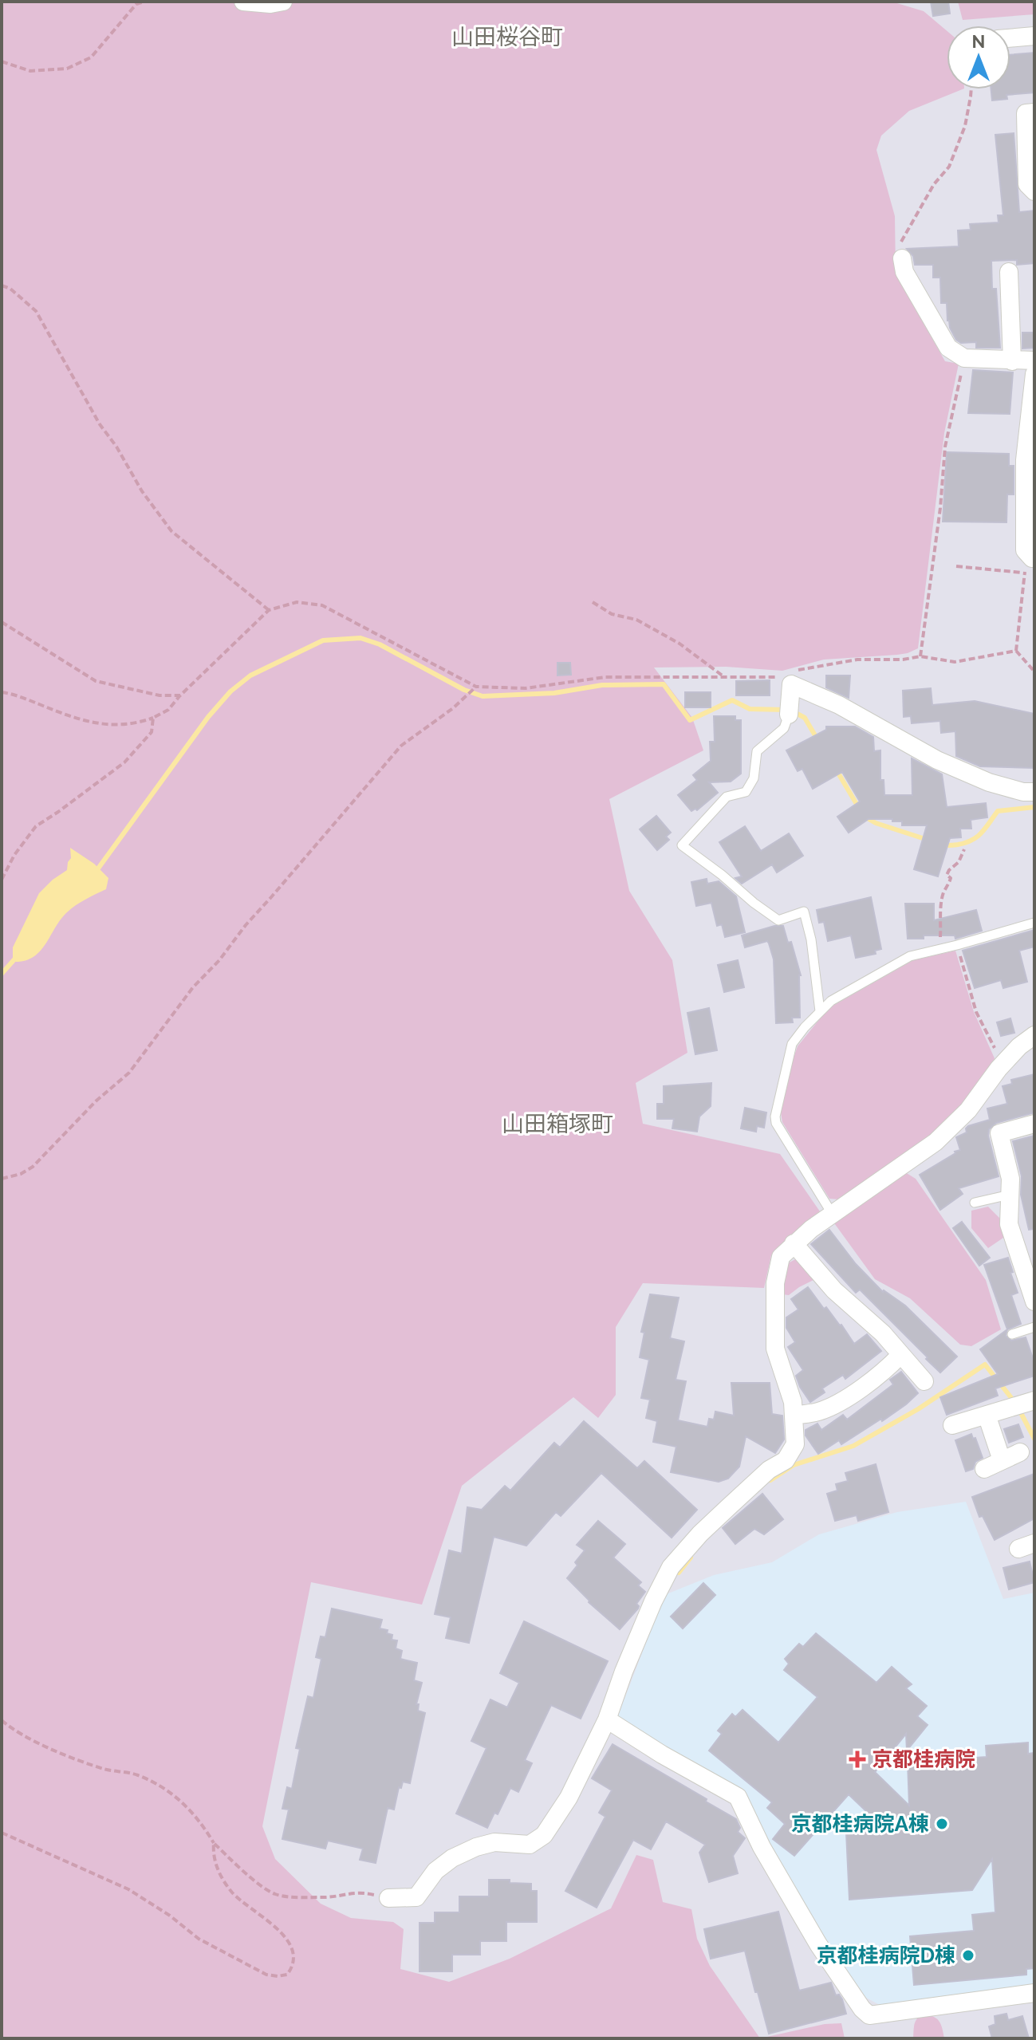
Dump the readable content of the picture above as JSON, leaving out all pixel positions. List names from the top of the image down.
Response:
{
  "districts": ["山田桜谷町", "山田箱塚町"],
  "places": {
    "health": ["京都桂病院"],
    "other": ["京都桂病院A棟", "京都桂病院D棟"]
  },
  "north": "top"
}
